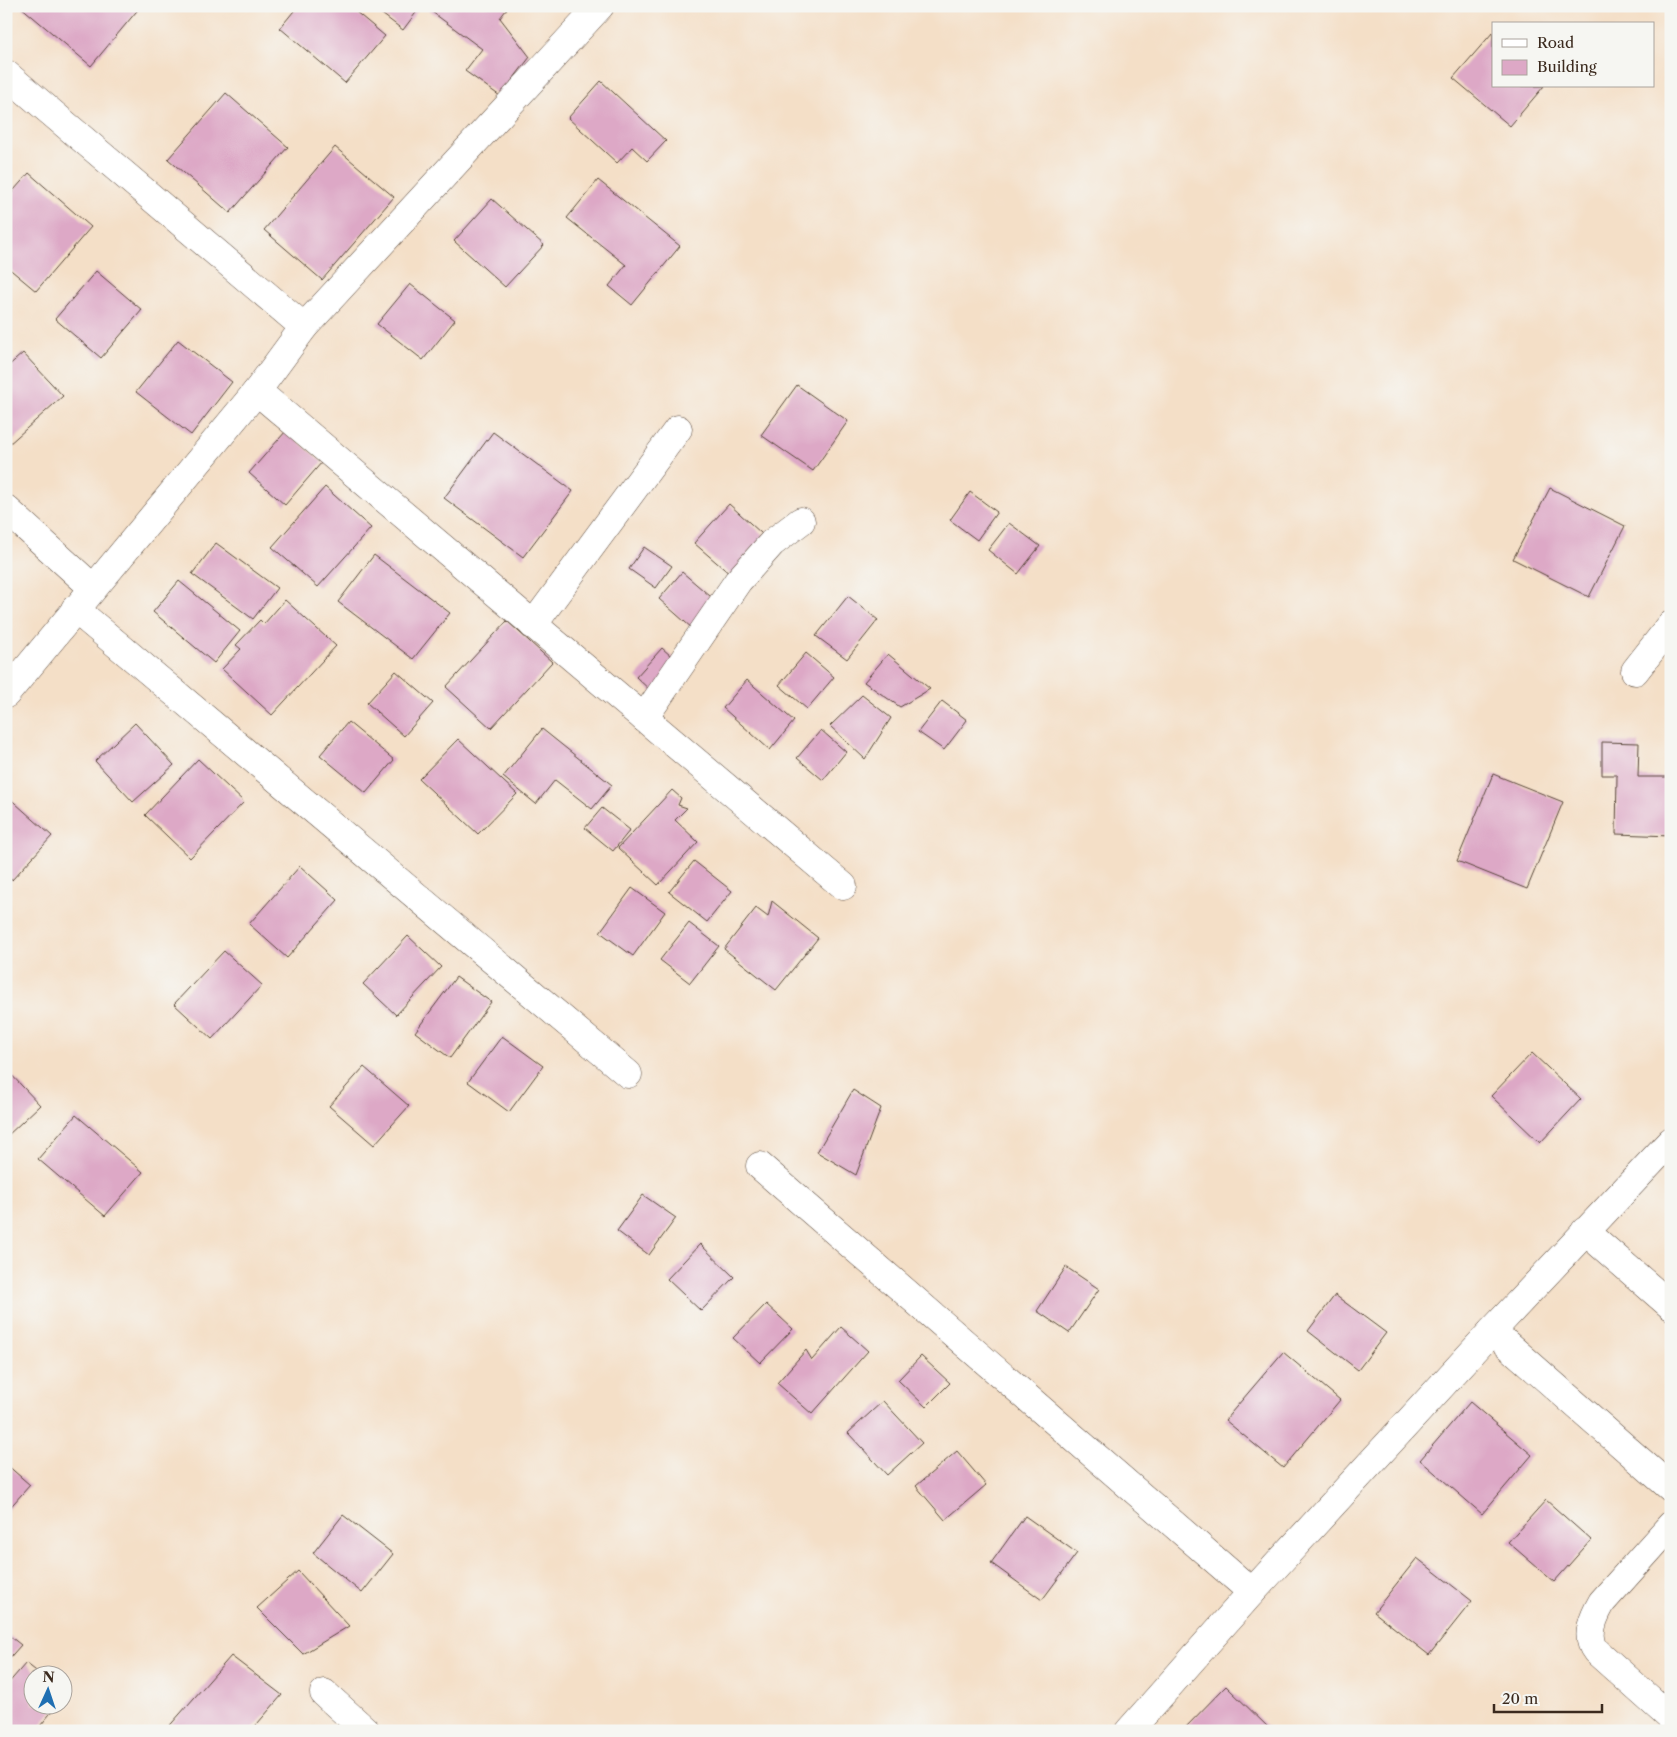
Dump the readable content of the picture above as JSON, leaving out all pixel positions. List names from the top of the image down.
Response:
{
  "legend": ["Road", "Building"],
  "scale_bar": "20 m",
  "north": "top"
}
